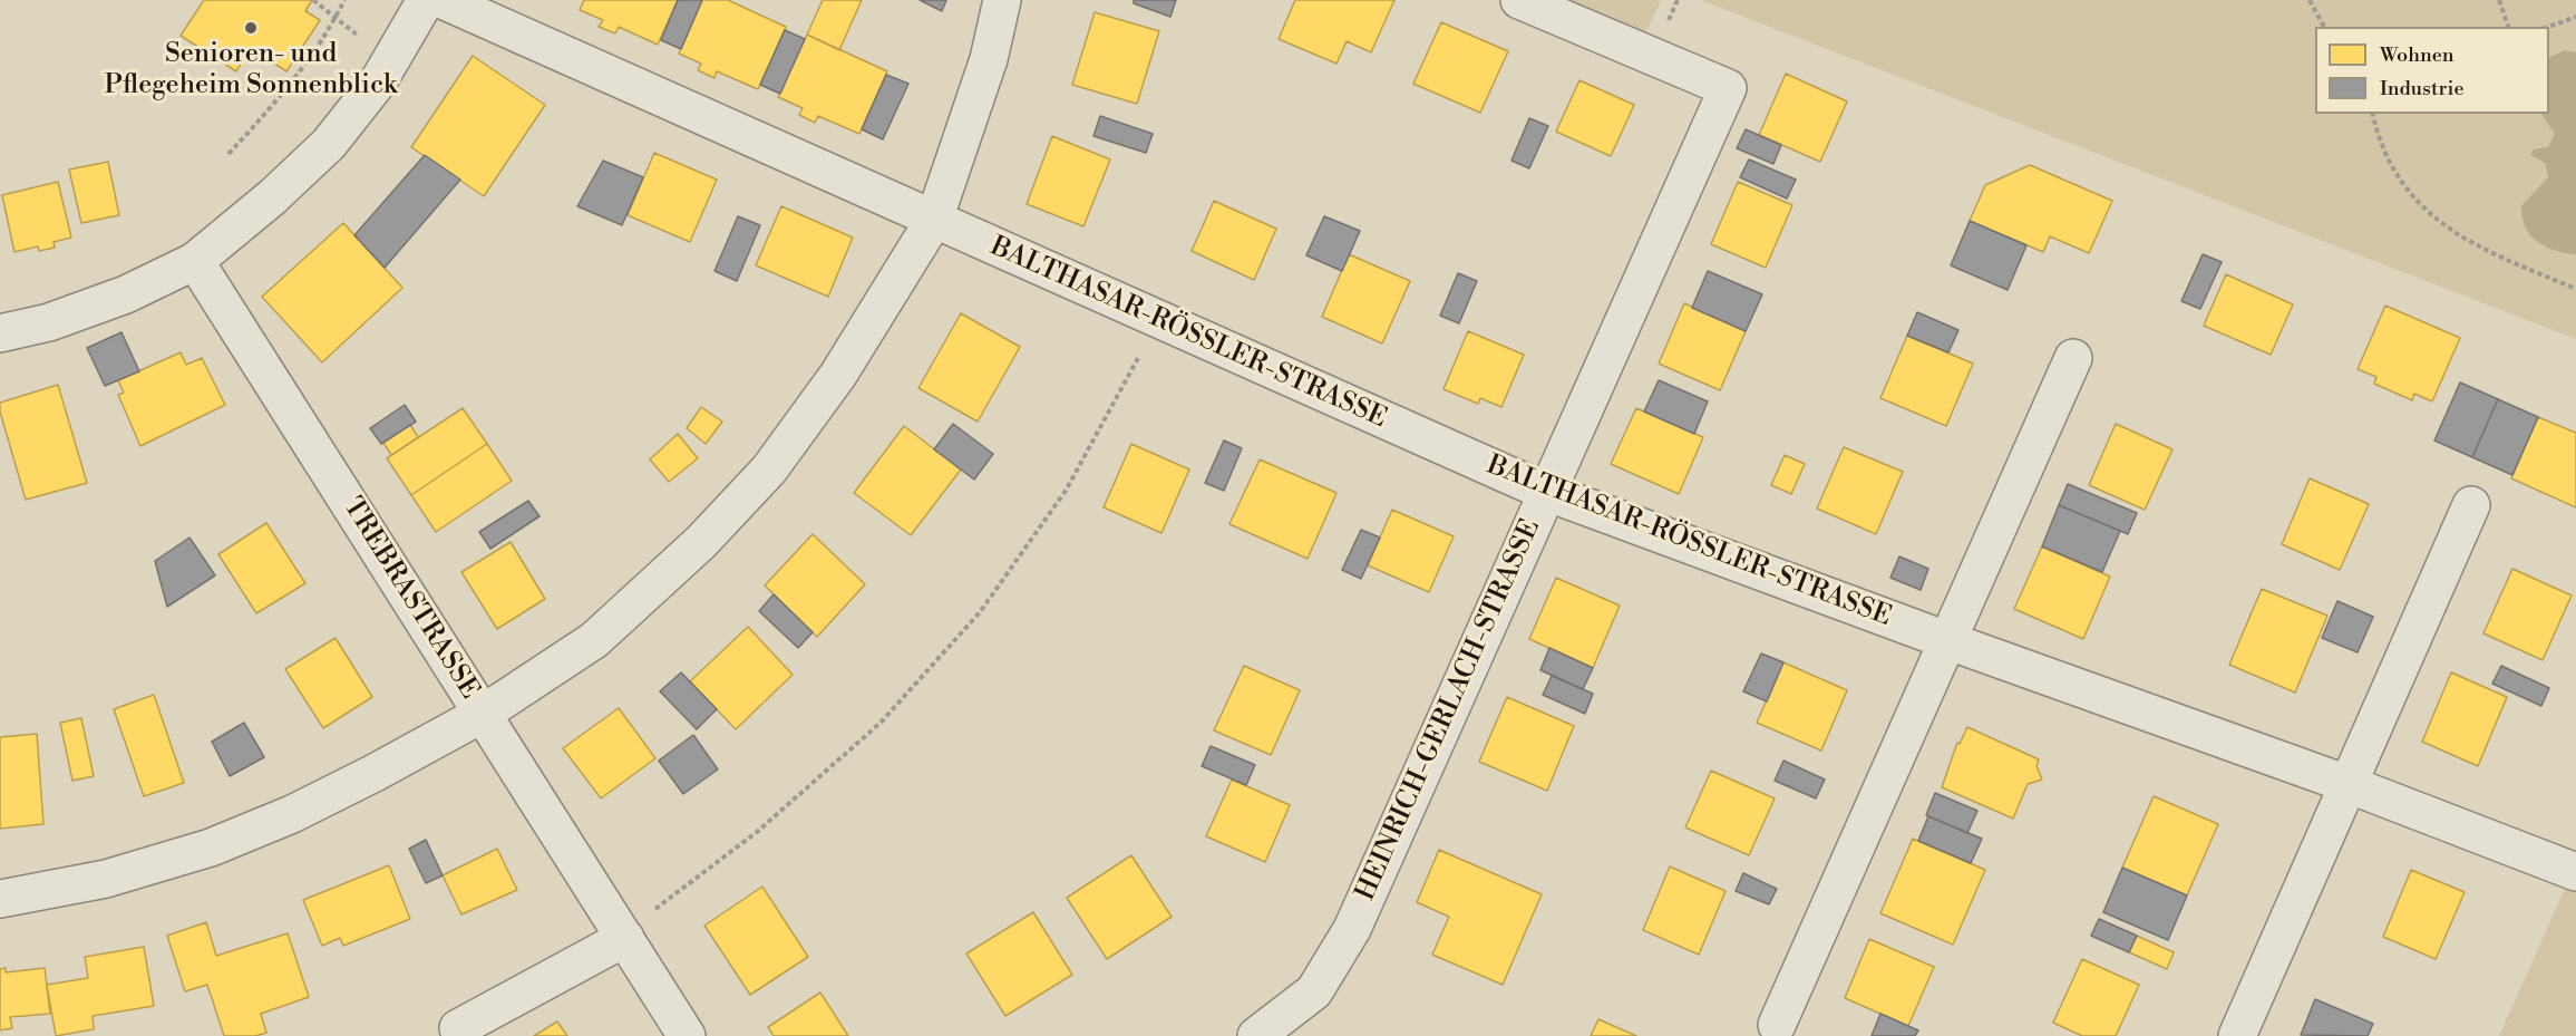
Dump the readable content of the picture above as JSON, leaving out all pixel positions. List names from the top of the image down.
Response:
{
  "streets": {
    "street": ["BALTHASAR-RÖSSLER-STRASSE", "TREBRASTRASSE", "HEINRICH-GERLACH-STRASSE"]
  },
  "crossings": [
    ["BALTHASAR-RÖSSLER-STRASSE", "HEINRICH-GERLACH-STRASSE"]
  ],
  "places": ["Senioren- und Pflegeheim Sonnenblick"],
  "legend": ["Wohnen", "Industrie"]
}
